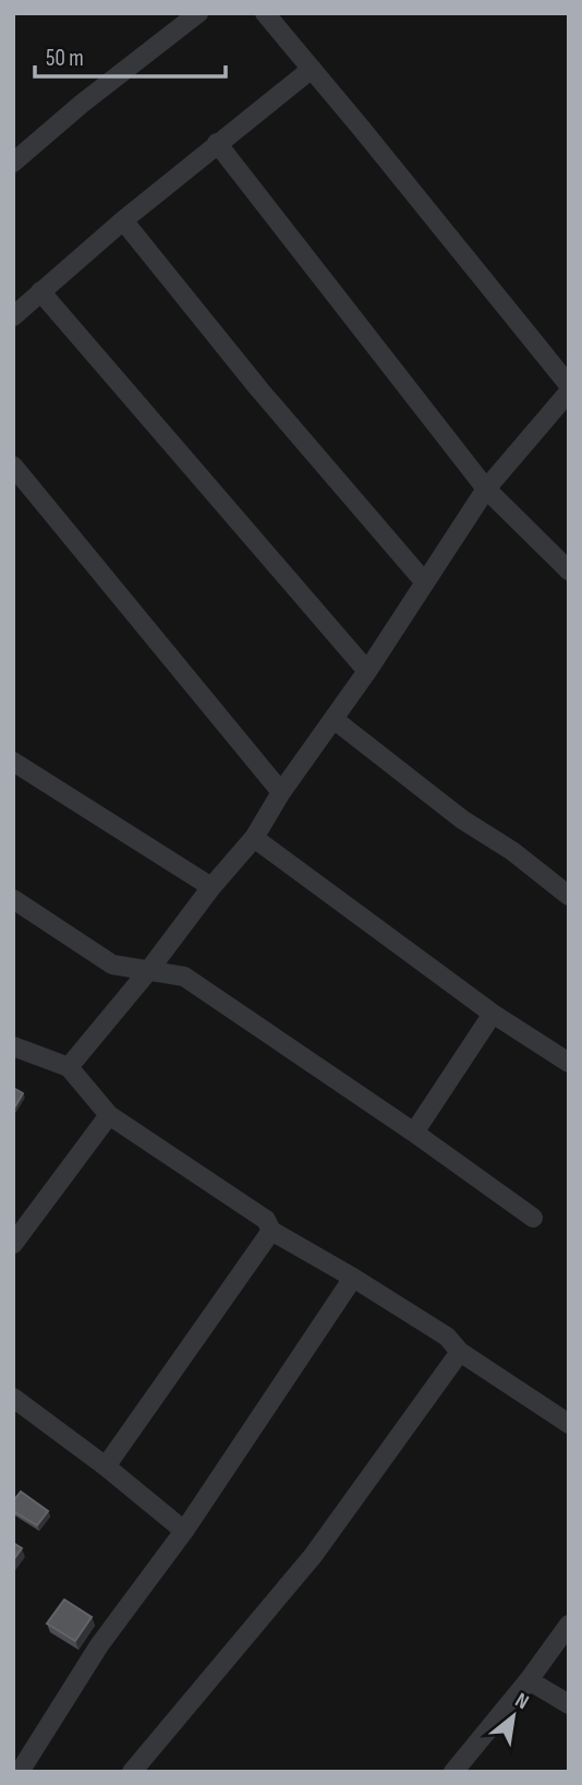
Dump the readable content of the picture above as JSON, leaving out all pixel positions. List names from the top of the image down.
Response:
{
  "scale_bar": "50 m",
  "north": "top right"
}
